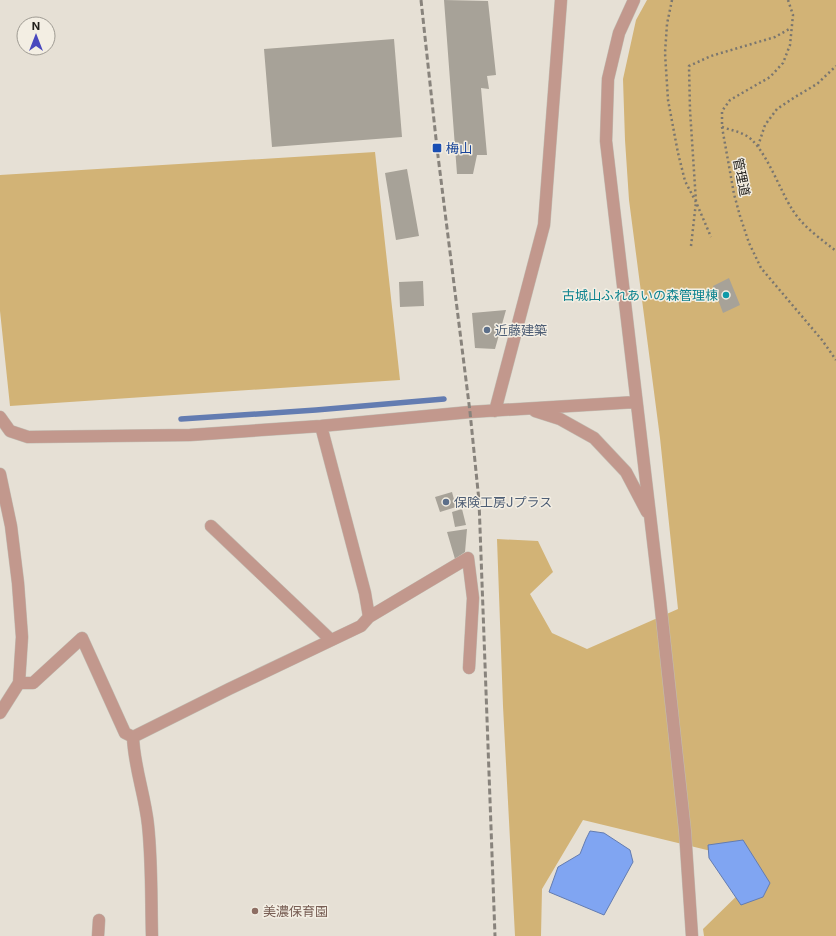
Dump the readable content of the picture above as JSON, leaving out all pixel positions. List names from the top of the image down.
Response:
{
  "streets": {
    "path": ["管理道"]
  },
  "places": {
    "transit": ["梅山"],
    "other": [
      "古城山ふれあいの森管理棟",
      "近藤建築",
      "保険工房Jプラス",
      "美濃保育園"
    ]
  },
  "north": "top"
}
